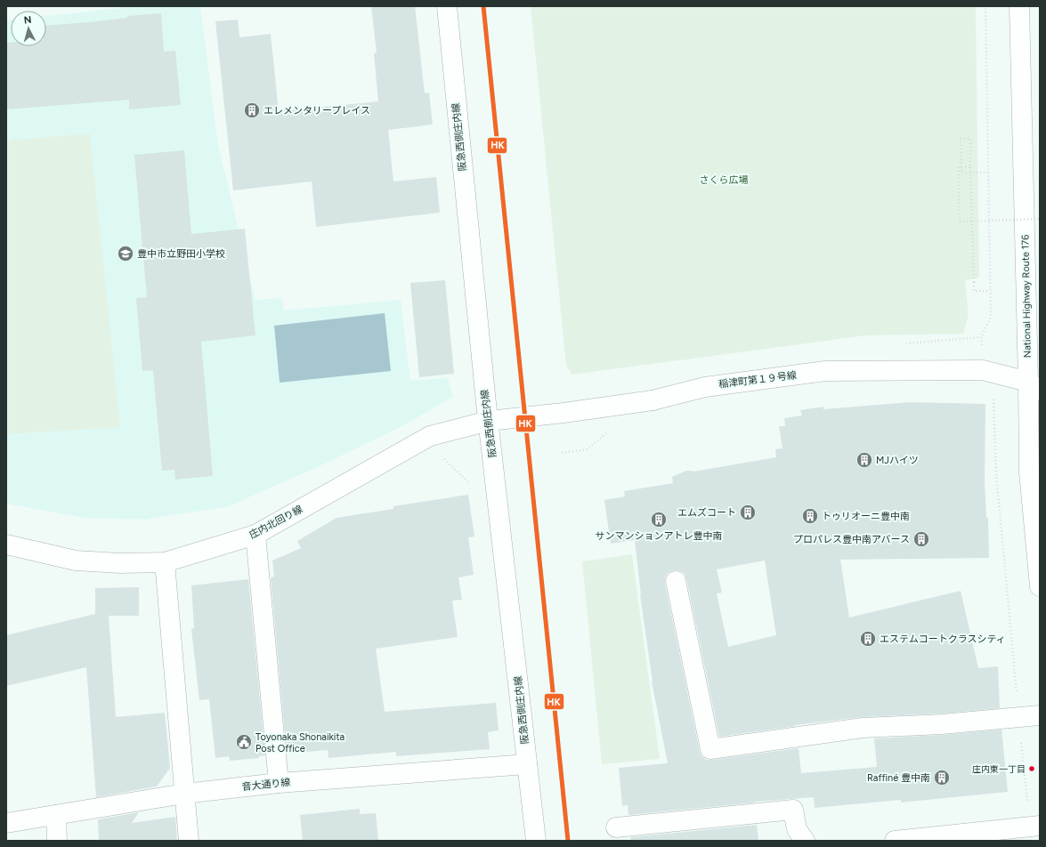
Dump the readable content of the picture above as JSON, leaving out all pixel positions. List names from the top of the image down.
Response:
{
  "streets": {
    "main road": [
      "阪急西側庄内線",
      "National Highway Route 176",
      "稲津町第１９号線",
      "庄内北回り線",
      "音大通り線"
    ]
  },
  "crossings": [
    ["阪急西側庄内線", "稲津町第１９号線"],
    ["阪急西側庄内線", "庄内北回り線"],
    ["阪急西側庄内線", "音大通り線"],
    ["National Highway Route 176", "稲津町第１９号線"],
    ["稲津町第１９号線", "庄内北回り線"]
  ],
  "parks": ["さくら広場"],
  "places": {
    "building": [
      "エレメンタリープレイス",
      "MJハイツ",
      "エムズコート",
      "トゥリオーニ豊中南",
      "サンマンションアトレ豊中南",
      "プロパレス豊中南アバース",
      "エステムコートクラスシティ",
      "Raffiné 豊中南"
    ],
    "school or university": ["豊中市立野田小学校"],
    "public building": ["Toyonaka Shonaikita Post Office"],
    "other": ["庄内東一丁目"]
  },
  "lines": ["transit line HK"],
  "north": "top"
}
